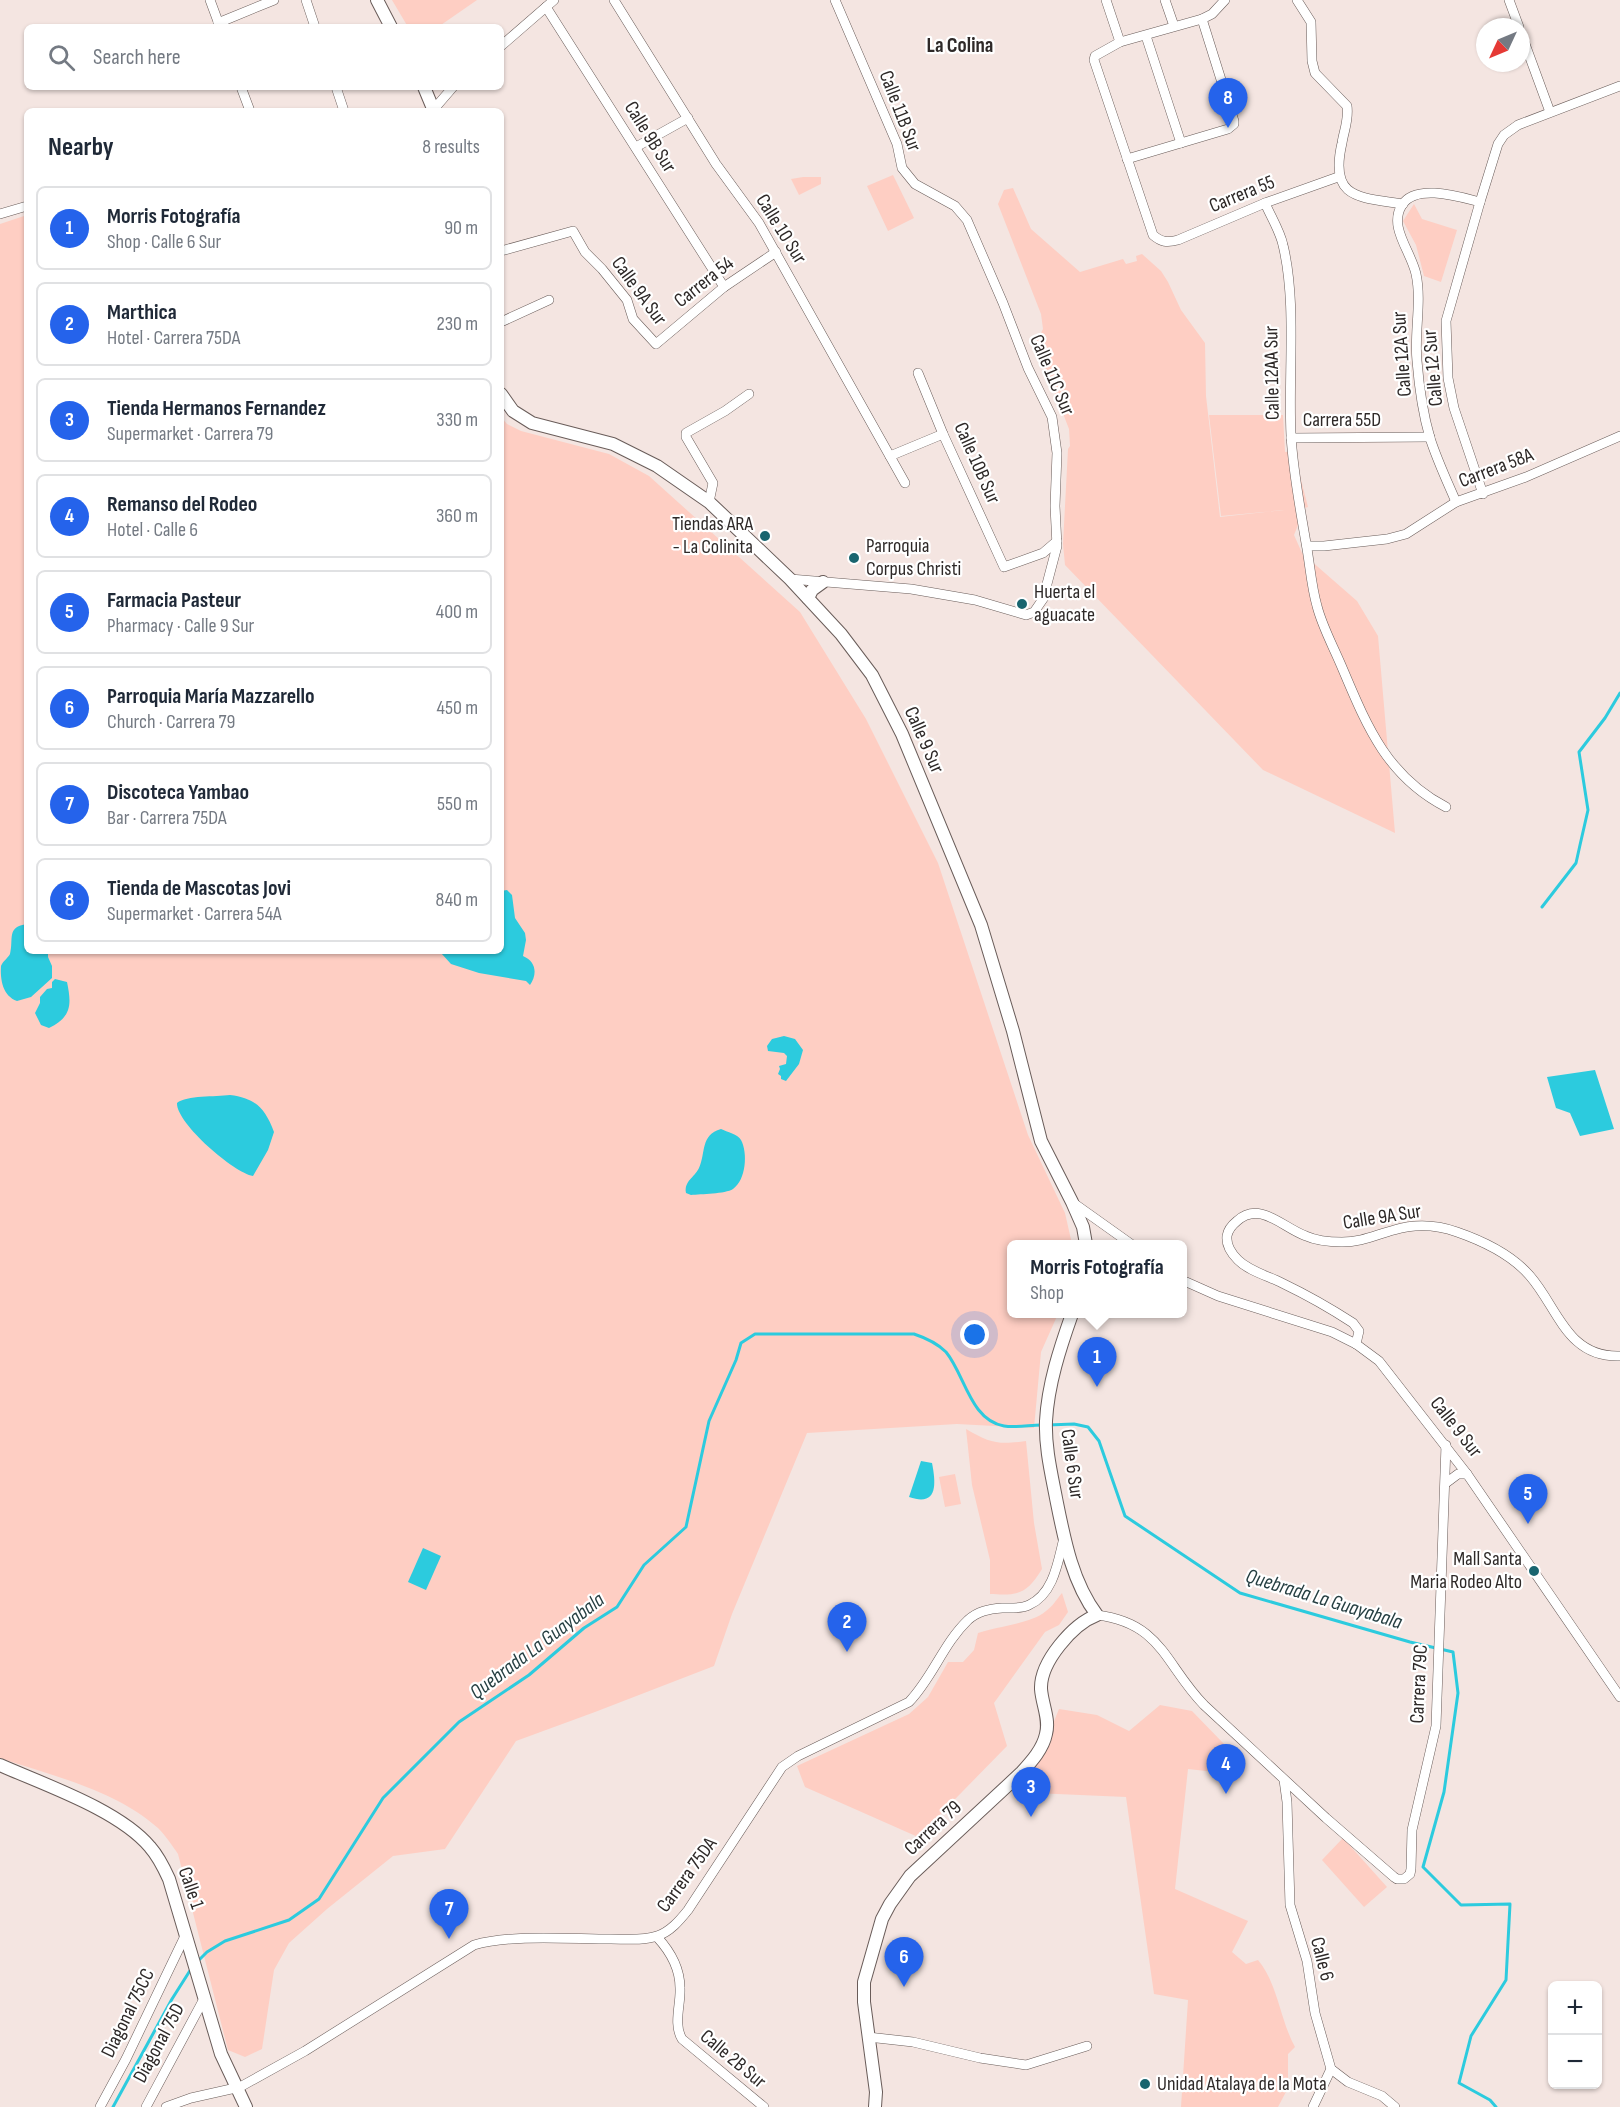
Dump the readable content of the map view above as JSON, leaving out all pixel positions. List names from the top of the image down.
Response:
{
  "streets": {
    "main road": [
      "Calle 9 Sur",
      "Calle 6 Sur",
      "Carrera 79",
      "Calle 1"
    ],
    "street": [
      "Calle 11B Sur",
      "Calle 9B Sur",
      "Carrera 55",
      "Calle 10 Sur",
      "Carrera 54",
      "Calle 9A Sur",
      "Calle 12A Sur",
      "Calle 12 Sur",
      "Calle 12AA Sur",
      "Calle 11C Sur",
      "Carrera 55D",
      "Calle 10B Sur",
      "Carrera 58A",
      "Carrera 79C",
      "Carrera 75DA",
      "Calle 6",
      "Diagonal 75CC",
      "Diagonal 75D",
      "Calle 2B Sur"
    ]
  },
  "crossings": [
    ["Calle 11B Sur", "Calle 11C Sur"],
    ["Calle 9B Sur", "Carrera 54"],
    ["Carrera 55", "Calle 12AA Sur"],
    ["Calle 10 Sur", "Carrera 54"],
    ["Carrera 54", "Calle 9A Sur"],
    ["Calle 9A Sur", "Calle 9 Sur"],
    ["Calle 12A Sur", "Carrera 55D"],
    ["Calle 12A Sur", "Carrera 58A"],
    ["Calle 12 Sur", "Carrera 58A"],
    ["Calle 12AA Sur", "Carrera 55D"],
    ["Calle 12AA Sur", "Carrera 58A"],
    ["Calle 9 Sur", "Carrera 79C"],
    ["Calle 6 Sur", "Carrera 79"],
    ["Calle 6 Sur", "Carrera 75DA"],
    ["Carrera 79C", "Calle 6"],
    ["Carrera 75DA", "Calle 1"],
    ["Carrera 75DA", "Calle 2B Sur"],
    ["Calle 1", "Diagonal 75CC"],
    ["Calle 1", "Diagonal 75D"]
  ],
  "districts": ["La Colina"],
  "water": ["Quebrada La Guayabala"],
  "places": [
    "Tiendas ARA - La Colinita",
    "Parroquia Corpus Christi",
    "Huerta el aguacate",
    "Mall Santa Maria Rodeo Alto",
    "Unidad Atalaya de la Mota"
  ],
  "north": "bottom left",
  "page": {
    "search": "Search here",
    "pins": [
      "8",
      "1",
      "5",
      "2",
      "4",
      "3",
      "7",
      "6"
    ],
    "heading": ["Nearby", "8 results"],
    "list": [
      {
        "mark": "1",
        "name": "Morris Fotografía",
        "note": "Shop · Calle 6 Sur",
        "value": "90 m"
      },
      {
        "mark": "2",
        "name": "Marthica",
        "note": "Hotel · Carrera 75DA",
        "value": "230 m"
      },
      {
        "mark": "3",
        "name": "Tienda Hermanos Fernandez",
        "note": "Supermarket · Carrera 79",
        "value": "330 m"
      },
      {
        "mark": "4",
        "name": "Remanso del Rodeo",
        "note": "Hotel · Calle 6",
        "value": "360 m"
      },
      {
        "mark": "5",
        "name": "Farmacia Pasteur",
        "note": "Pharmacy · Calle 9 Sur",
        "value": "400 m"
      },
      {
        "mark": "6",
        "name": "Parroquia María Mazzarello",
        "note": "Church · Carrera 79",
        "value": "450 m"
      },
      {
        "mark": "7",
        "name": "Discoteca Yambao",
        "note": "Bar · Carrera 75DA",
        "value": "550 m"
      },
      {
        "mark": "8",
        "name": "Tienda de Mascotas Jovi",
        "note": "Supermarket · Carrera 54A",
        "value": "840 m"
      }
    ],
    "popup": ["Morris Fotografía", "Shop"],
    "map_buttons": ["+", "−"]
  }
}
